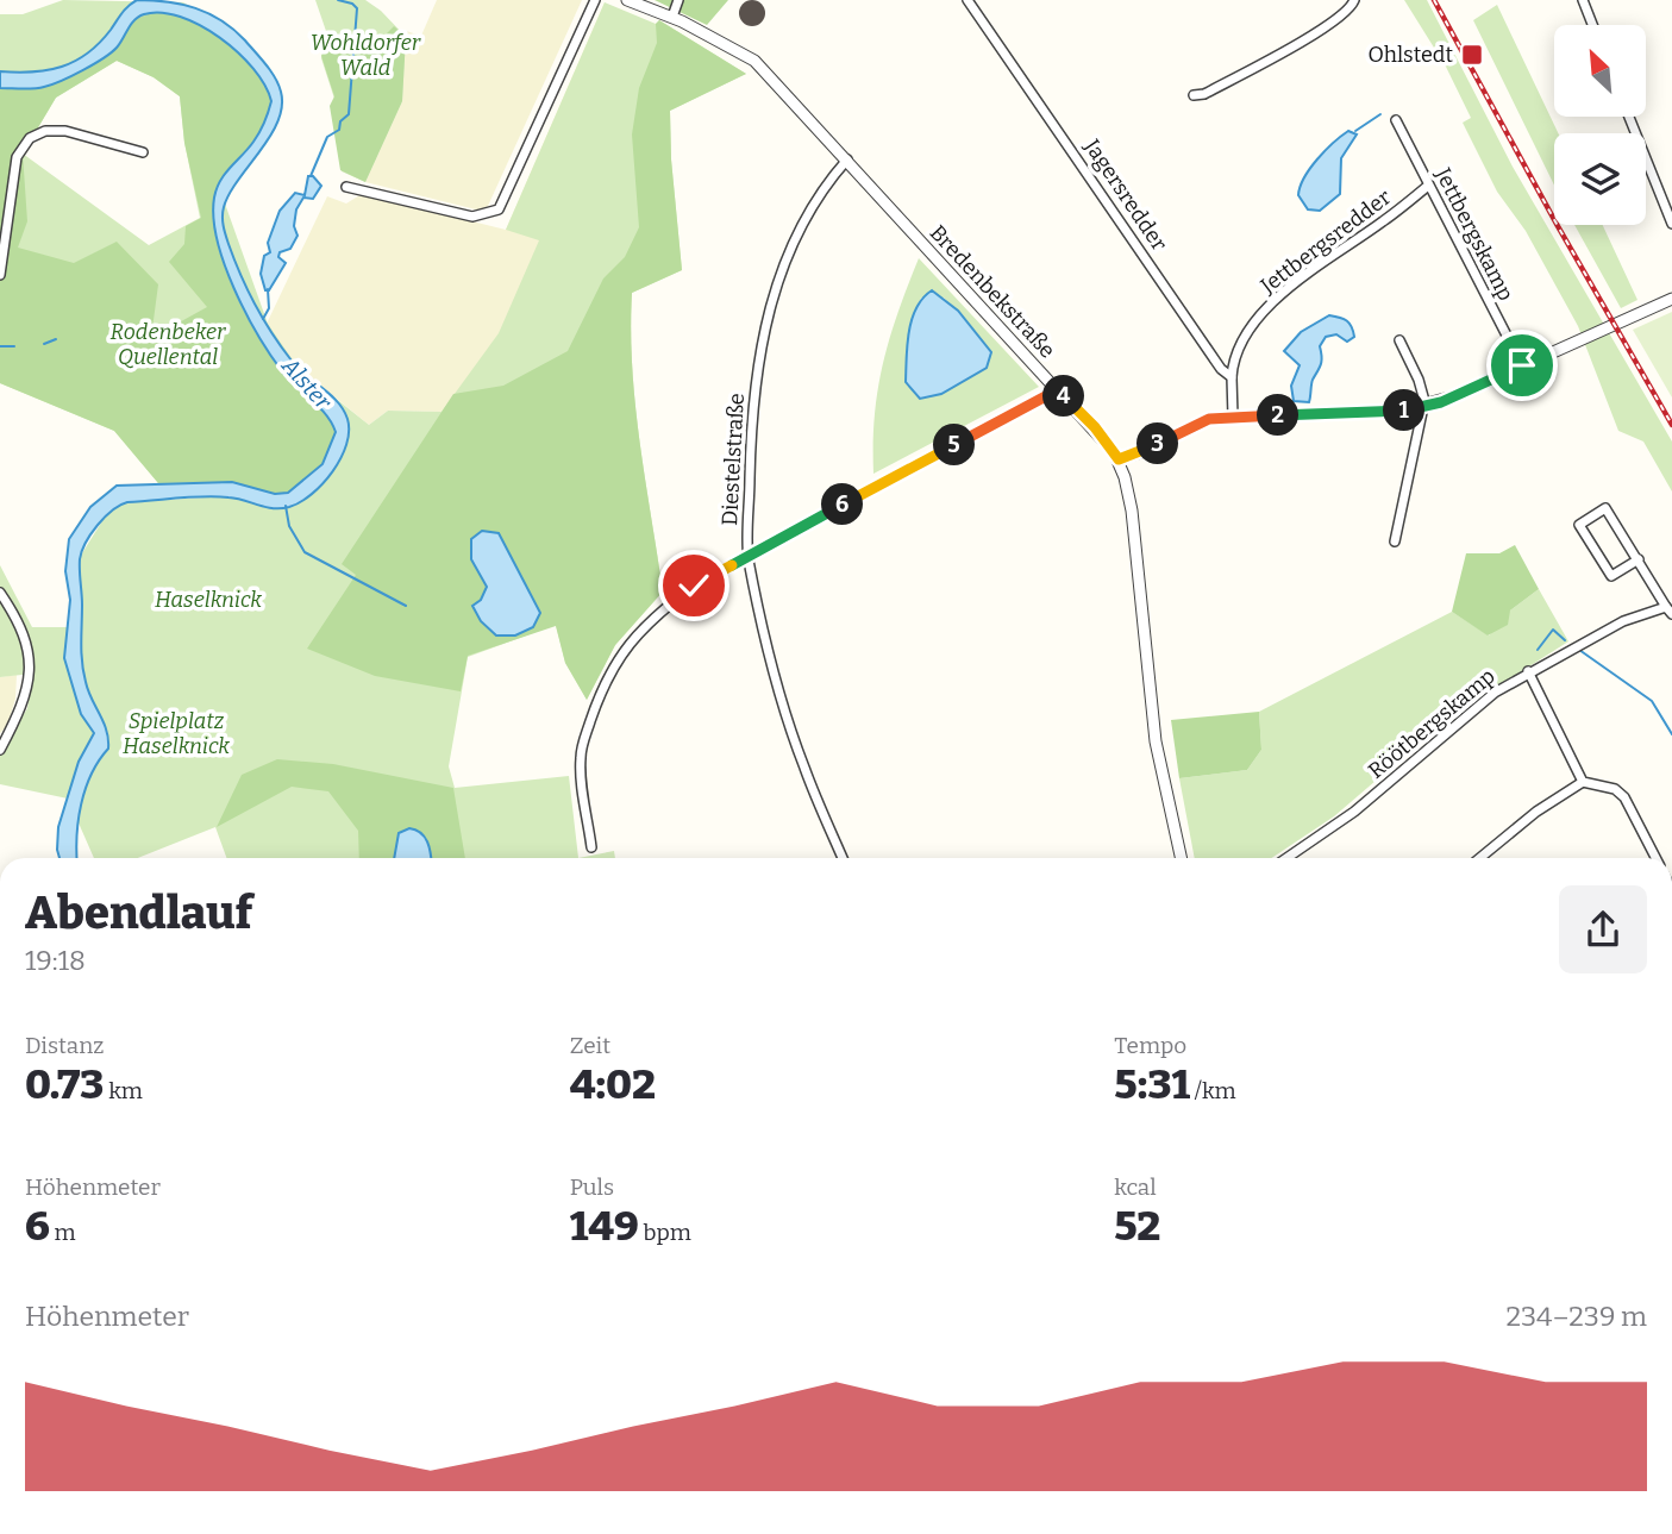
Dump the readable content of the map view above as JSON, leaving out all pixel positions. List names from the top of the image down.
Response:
{
  "streets": {
    "street": [
      "Jagersredder",
      "Jettbergskamp",
      "Jettbergsredder",
      "Bredenbekstraße",
      "Diestelstraße",
      "Röötbergskamp"
    ]
  },
  "crossings": [
    ["Jagersredder", "Jettbergsredder"],
    ["Jettbergskamp", "Jettbergsredder"],
    ["Bredenbekstraße", "Diestelstraße"]
  ],
  "water": ["Alster"],
  "parks": [
    "Wohldorfer Wald",
    "Rodenbeker Quellental",
    "Haselknick",
    "Spielplatz Haselknick"
  ],
  "places": {
    "transit": ["Ohlstedt"]
  },
  "north": "top left",
  "page": {
    "pins": [
      "4",
      "1",
      "2",
      "3",
      "5",
      "6"
    ],
    "heading": ["Abendlauf", "19:18"],
    "stats": [
      ["Distanz", "0.73 km"],
      ["Zeit", "4:02"],
      ["Tempo", "5:31 /km"],
      ["Höhenmeter", "6 m"],
      ["Puls", "149 bpm"],
      ["kcal", "52"]
    ],
    "chart": ["Höhenmeter", "234–239 m"]
  }
}
